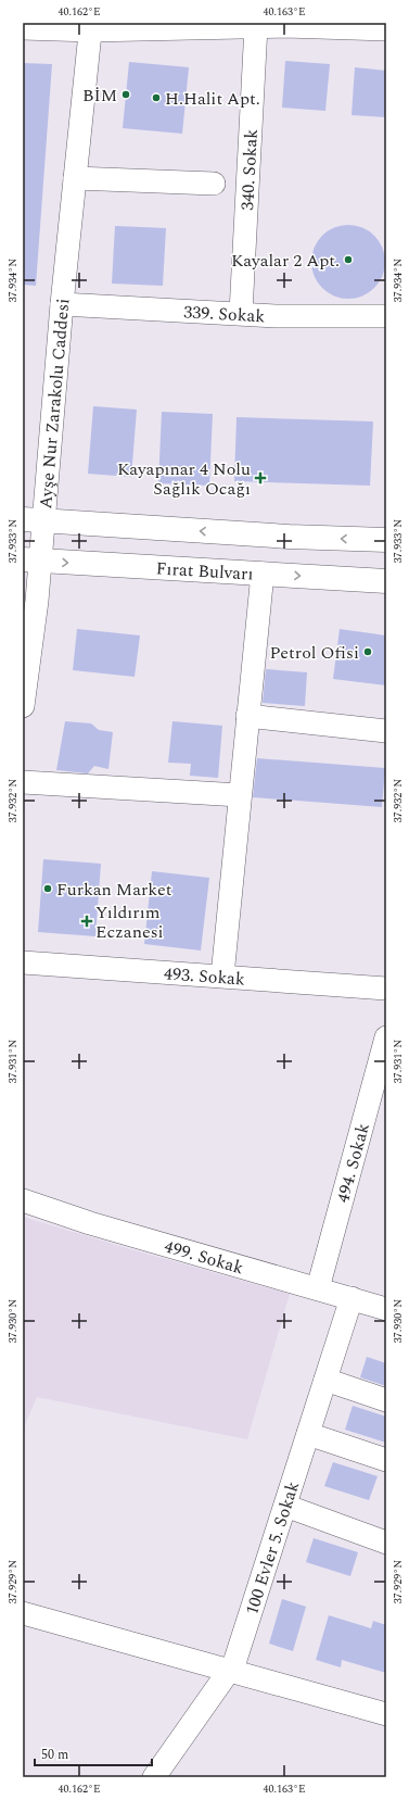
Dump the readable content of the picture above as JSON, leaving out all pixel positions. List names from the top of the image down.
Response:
{
  "streets": {
    "main road": ["Fırat Bulvarı"],
    "street": [
      "340. Sokak",
      "339. Sokak",
      "Ayşe Nur Zarakolu Caddesi",
      "493. Sokak",
      "494. Sokak",
      "499. Sokak",
      "100 Evler 5. Sokak"
    ]
  },
  "crossings": [
    ["340. Sokak", "339. Sokak"],
    ["339. Sokak", "Ayşe Nur Zarakolu Caddesi"],
    ["Ayşe Nur Zarakolu Caddesi", "Fırat Bulvarı"],
    ["494. Sokak", "499. Sokak"],
    ["499. Sokak", "100 Evler 5. Sokak"]
  ],
  "places": {
    "other": [
      "BİM",
      "H.Halit Apt.",
      "Kayalar 2 Apt.",
      "Petrol Ofisi",
      "Furkan Market"
    ],
    "health": ["Kayapınar 4 Nolu Sağlık Ocağı", "Yıldırım Eczanesi"]
  },
  "scale_bar": "50 m",
  "coordinates": [
    "40.162°E",
    "40.163°E",
    "37.934°N",
    "37.933°N",
    "37.932°N",
    "37.931°N",
    "37.930°N",
    "37.929°N"
  ]
}
